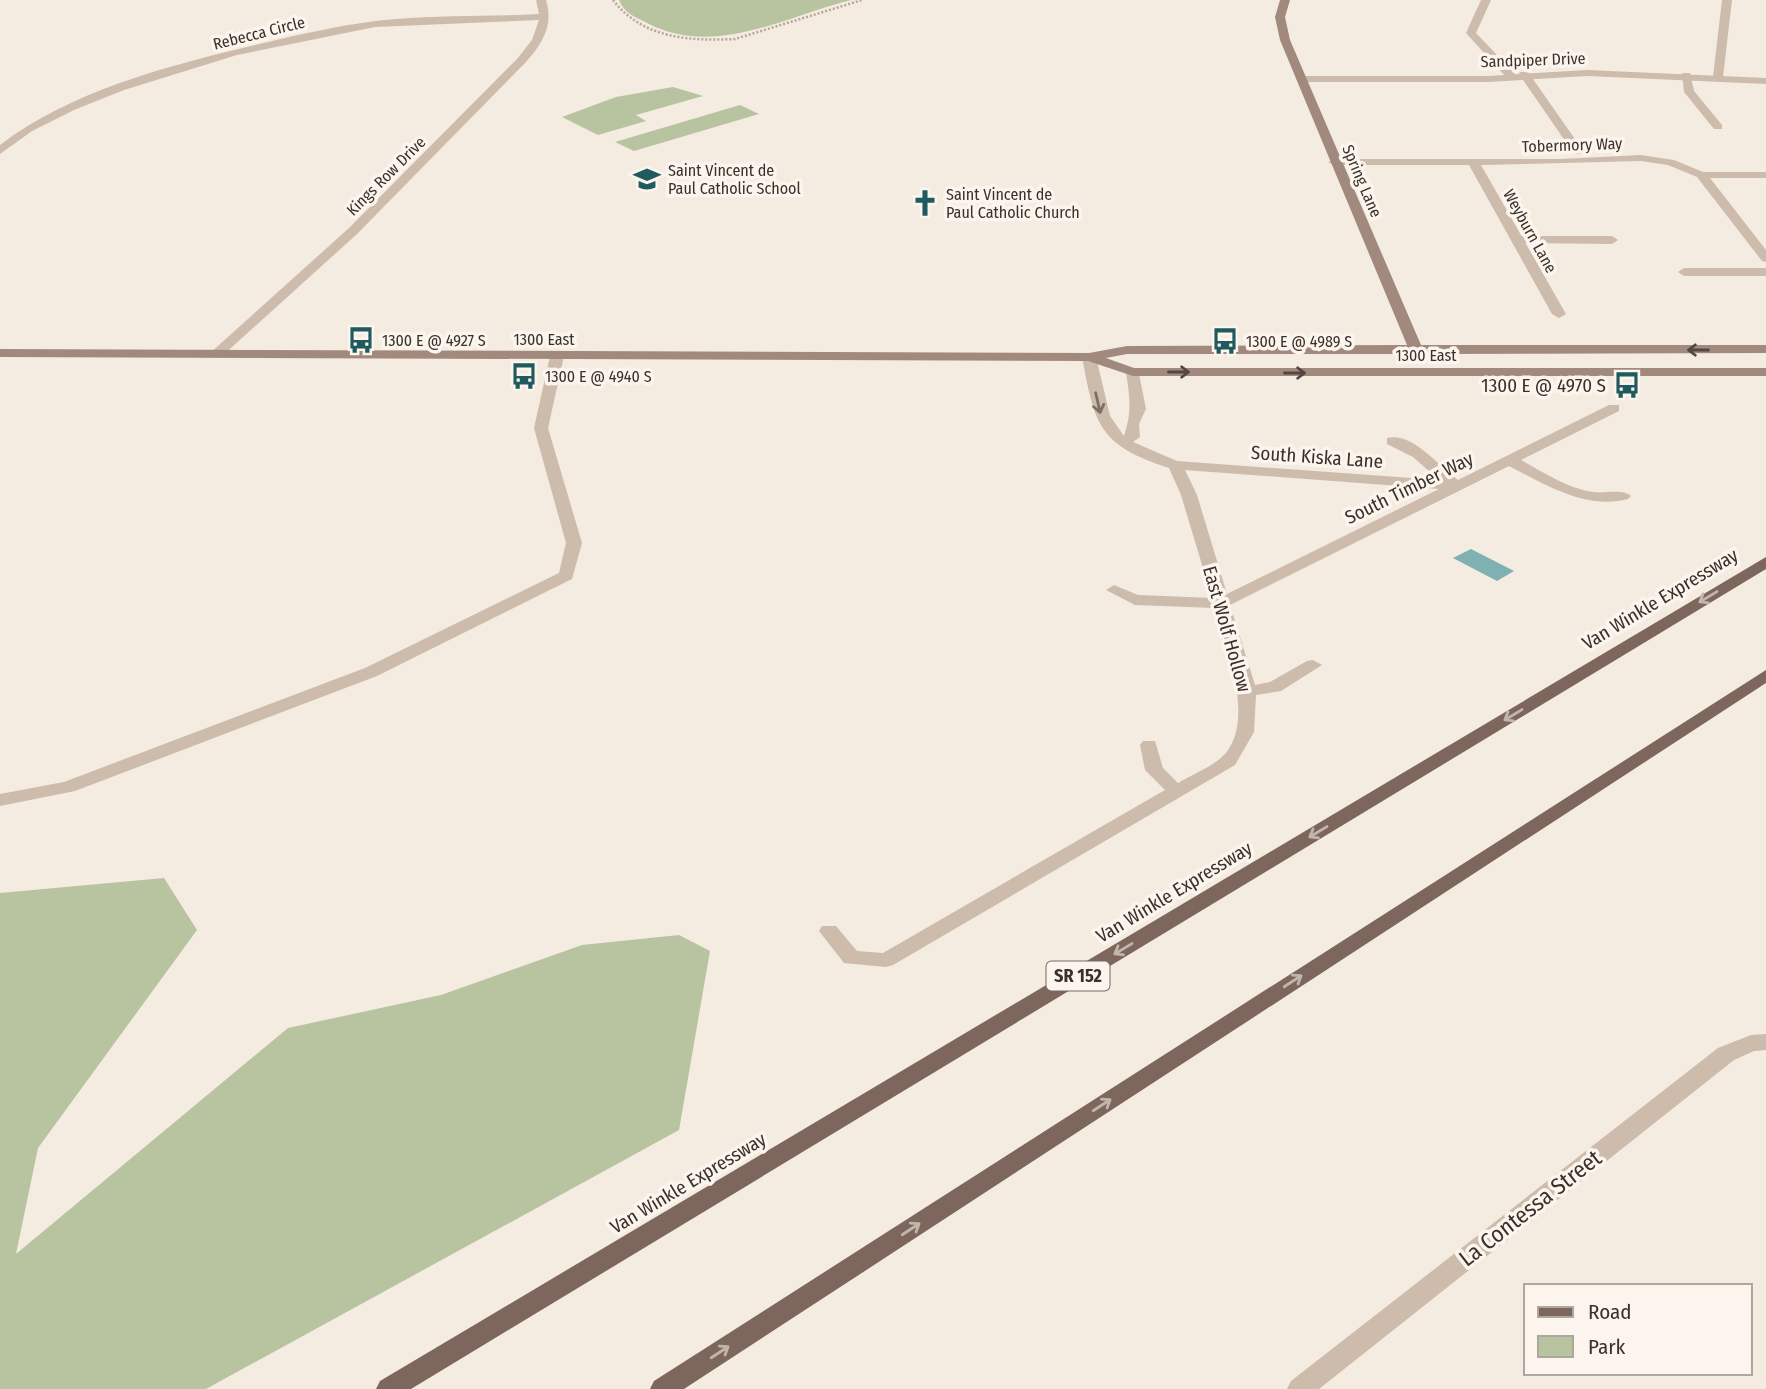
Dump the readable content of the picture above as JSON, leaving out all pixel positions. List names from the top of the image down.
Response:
{
  "streets": {
    "main road": [
      "Spring Lane",
      "1300 East",
      "Van Winkle Expressway",
      "SR 152"
    ],
    "street": [
      "Rebecca Circle",
      "Sandpiper Drive",
      "Tobermory Way",
      "Kings Row Drive",
      "Weyburn Lane",
      "South Kiska Lane",
      "South Timber Way",
      "East Wolf Hollow",
      "La Contessa Street"
    ]
  },
  "crossings": [
    ["Rebecca Circle", "Kings Row Drive"],
    ["Sandpiper Drive", "Spring Lane"],
    ["Tobermory Way", "Spring Lane"],
    ["Tobermory Way", "Weyburn Lane"],
    ["Kings Row Drive", "1300 East"],
    ["Spring Lane", "1300 East"],
    ["South Kiska Lane", "South Timber Way"],
    ["South Kiska Lane", "East Wolf Hollow"],
    ["South Timber Way", "East Wolf Hollow"]
  ],
  "places": {
    "school or university": ["Saint Vincent de Paul Catholic School"],
    "church": ["Saint Vincent de Paul Catholic Church"],
    "bus stop": [
      "1300 E @ 4927 S",
      "1300 E @ 4989 S",
      "1300 E @ 4940 S",
      "1300 E @ 4970 S"
    ]
  },
  "legend": ["Road", "Park"]
}
